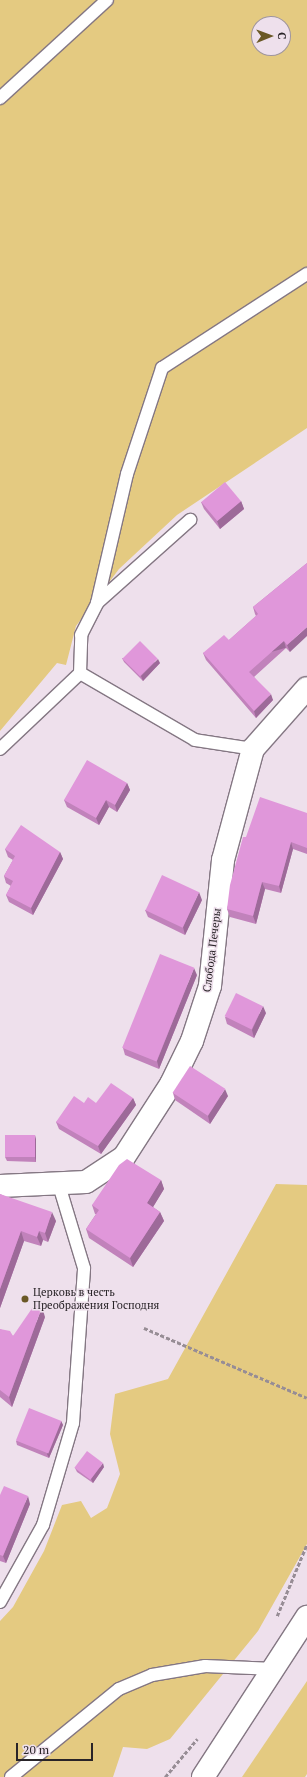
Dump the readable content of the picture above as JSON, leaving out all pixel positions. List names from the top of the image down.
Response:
{
  "streets": {
    "street": ["Слобода Печеры"]
  },
  "places": ["Церковь в честь Преображения Господня"],
  "scale_bar": "20 m",
  "north": "right"
}
